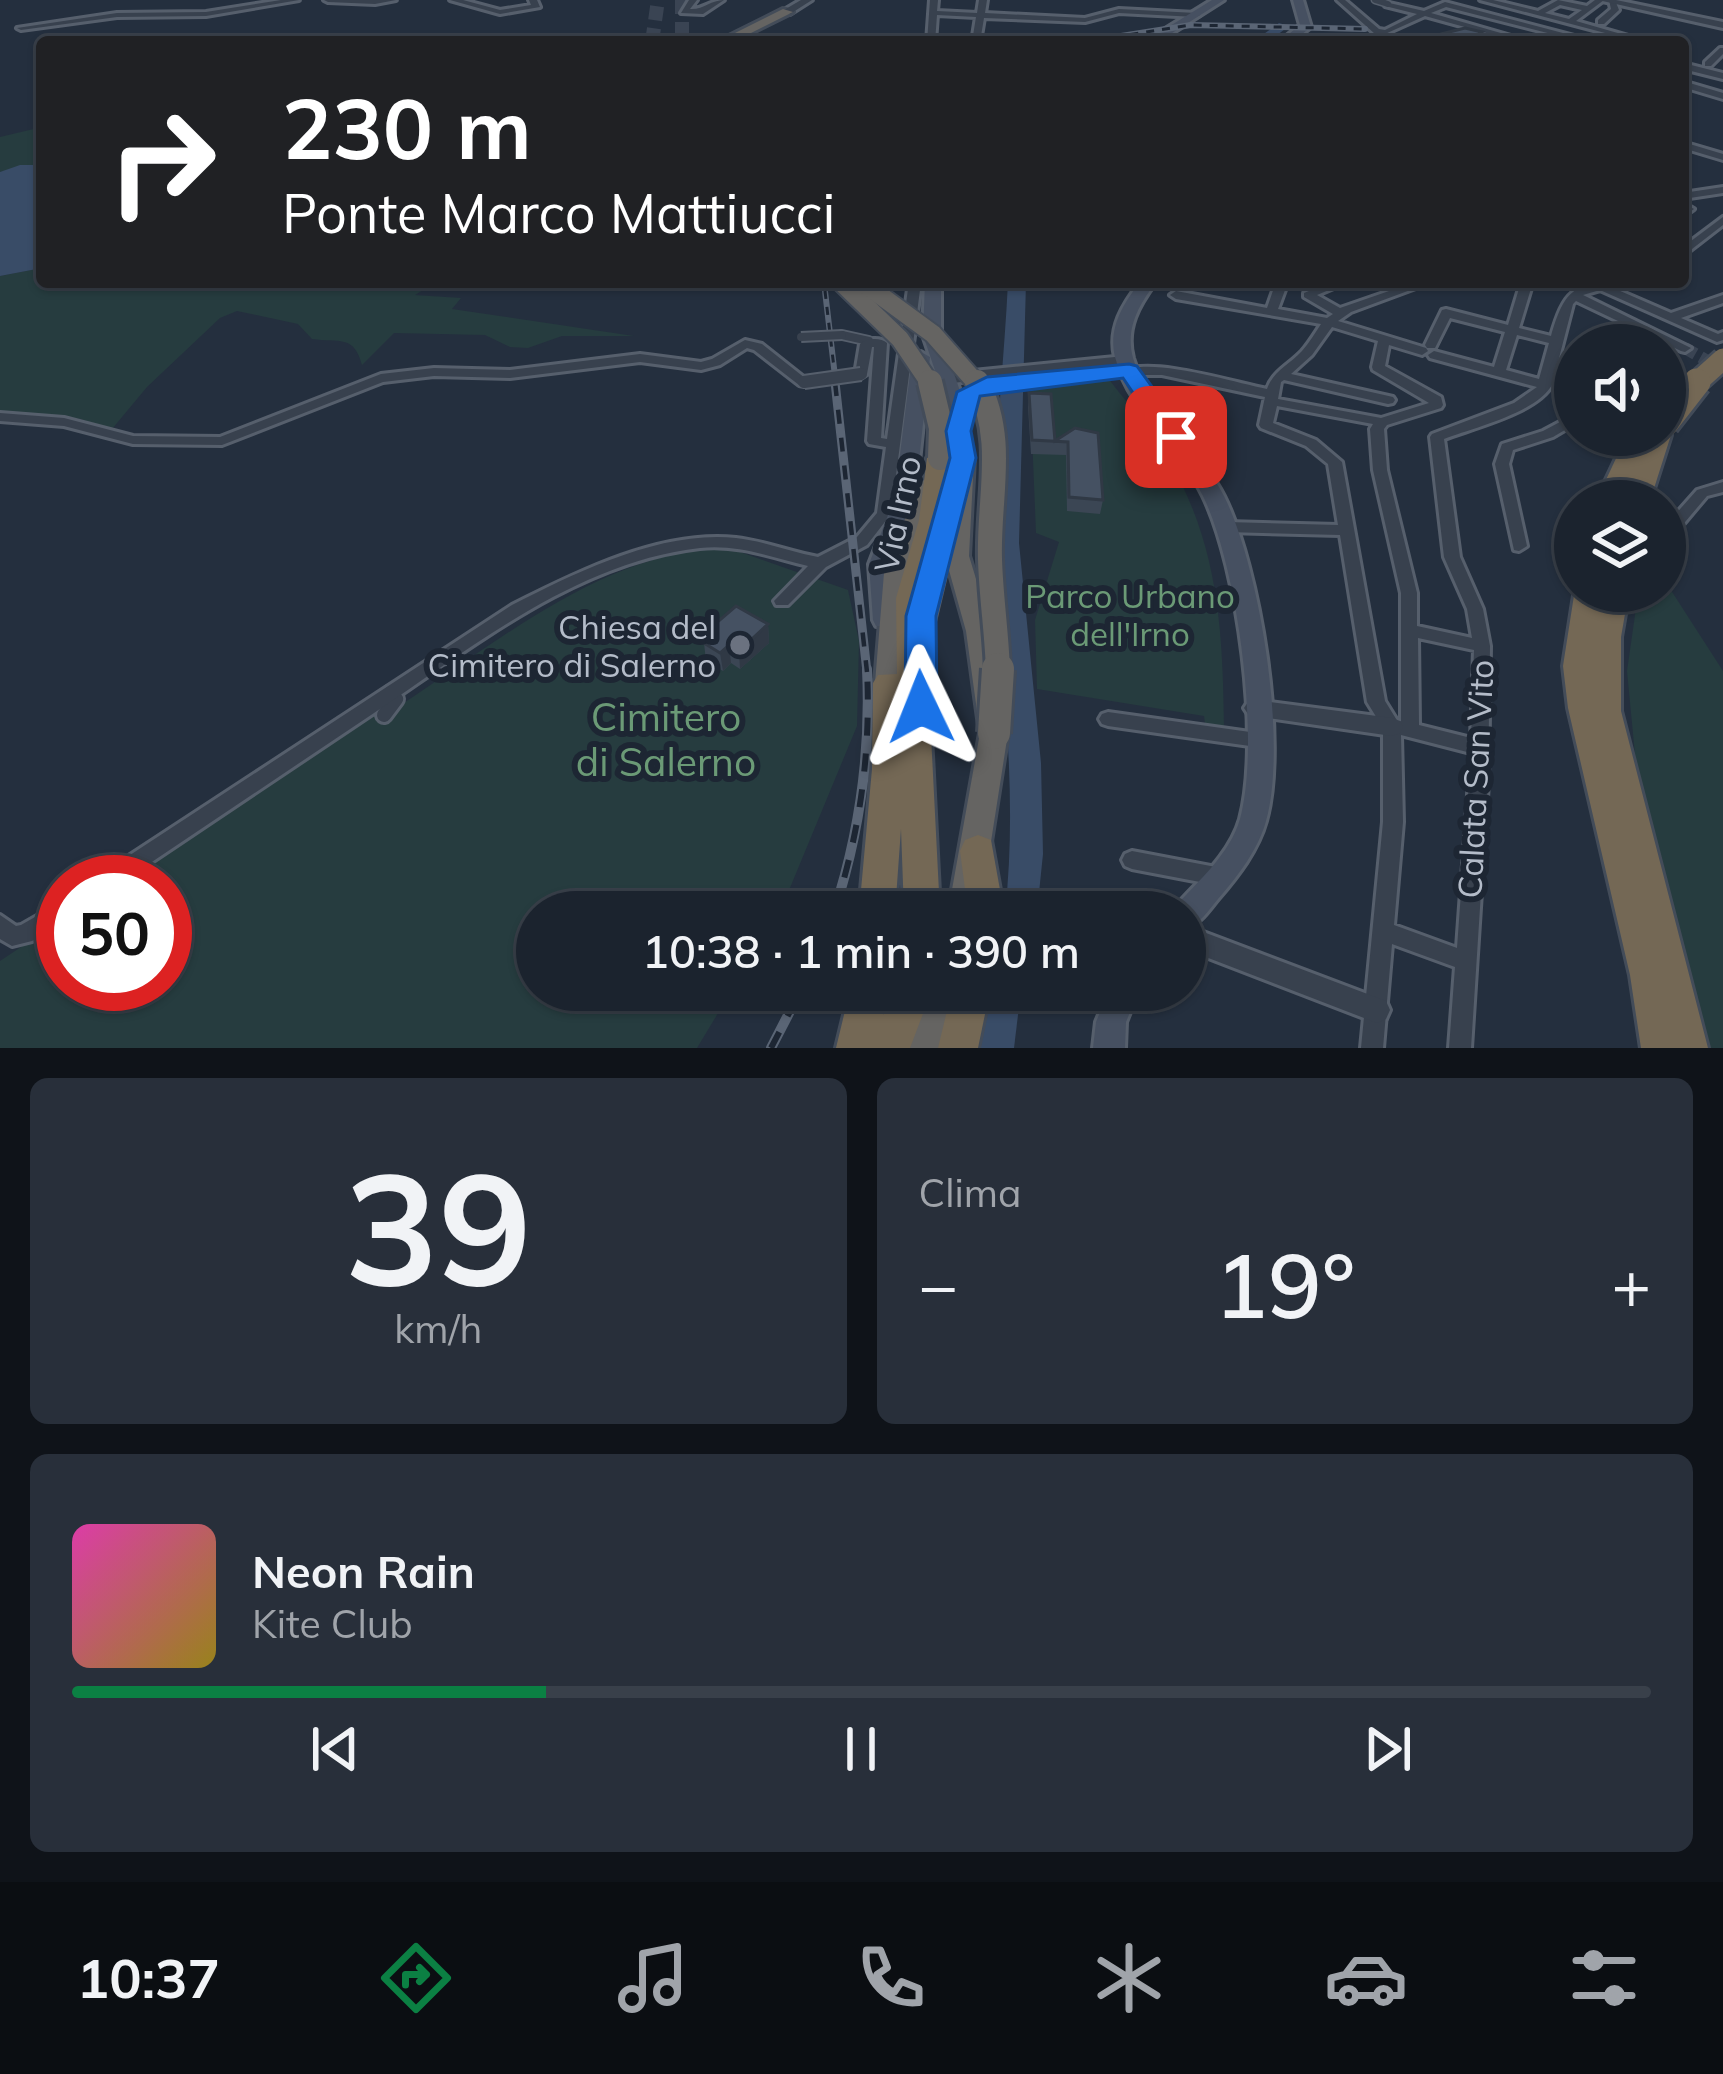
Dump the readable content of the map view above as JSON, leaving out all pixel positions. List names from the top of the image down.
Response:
{
  "streets": {
    "main road": ["Via Irno"],
    "street": ["Calata San Vito"]
  },
  "parks": ["Parco Urbano dell'Irno", "Cimitero di Salerno"],
  "places": ["Chiesa del Cimitero di Salerno"],
  "page": {
    "turn": ["230 m", "Ponte Marco Mattiucci"],
    "limit": "50",
    "trip": "10:38 · 1 min · 390 m",
    "tile": [
      ["39", "km/h"],
      "Clima"
    ],
    "heat": ["−", "19°", "+"],
    "song": ["Neon Rain", "Kite Club"],
    "tabs": "10:37"
  }
}
